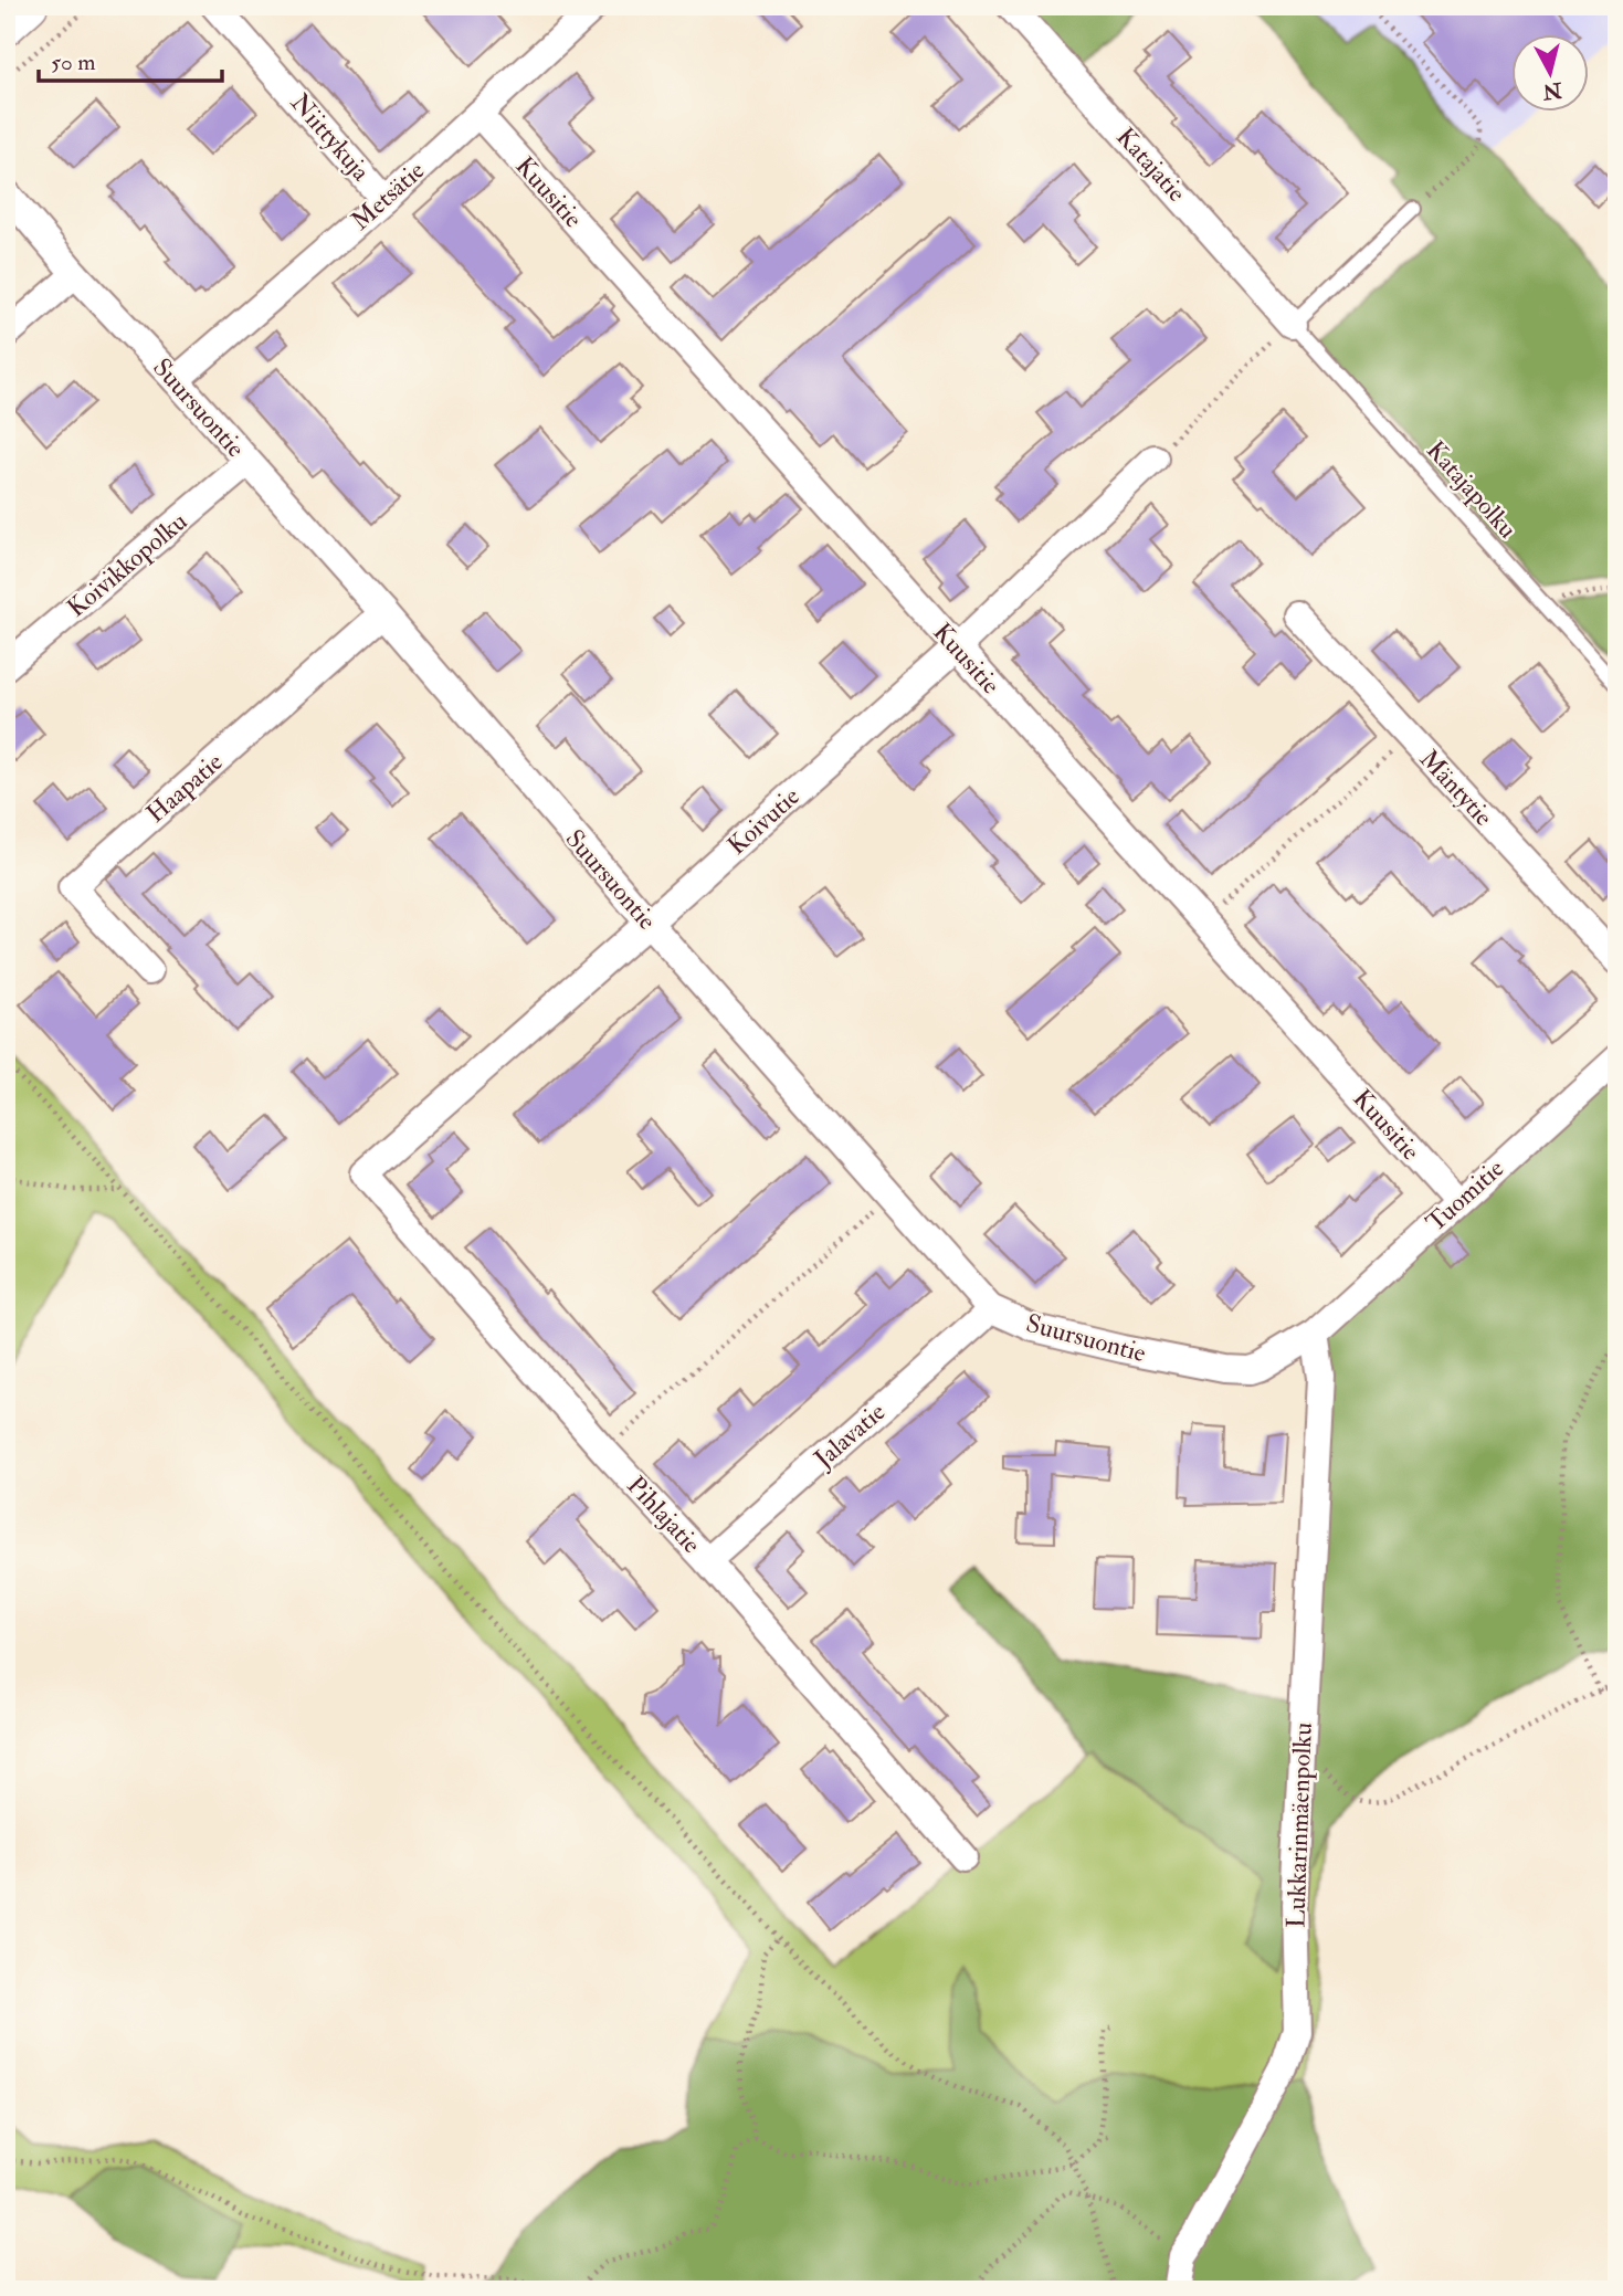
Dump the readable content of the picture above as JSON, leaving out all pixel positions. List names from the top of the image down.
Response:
{
  "streets": {
    "street": [
      "Niittykuja",
      "Katajatie",
      "Kuusitie",
      "Metsätie",
      "Suursuontie",
      "Koivikkopolku",
      "Haapatie",
      "Mäntytie",
      "Koivutie",
      "Tuomitie",
      "Jalavatie",
      "Pihlajatie",
      "Lukkarinmäenpolku"
    ],
    "lane": ["Katajapolku"]
  },
  "crossings": [
    ["Niittykuja", "Metsätie"],
    ["Katajatie", "Katajapolku"],
    ["Kuusitie", "Metsätie"],
    ["Kuusitie", "Koivutie"],
    ["Kuusitie", "Tuomitie"],
    ["Metsätie", "Suursuontie"],
    ["Suursuontie", "Koivikkopolku"],
    ["Suursuontie", "Haapatie"],
    ["Suursuontie", "Koivutie"],
    ["Suursuontie", "Tuomitie"],
    ["Suursuontie", "Jalavatie"],
    ["Suursuontie", "Lukkarinmäenpolku"],
    ["Koivutie", "Pihlajatie"],
    ["Tuomitie", "Lukkarinmäenpolku"],
    ["Jalavatie", "Pihlajatie"]
  ],
  "scale_bar": "50 m",
  "north": "bottom"
}
